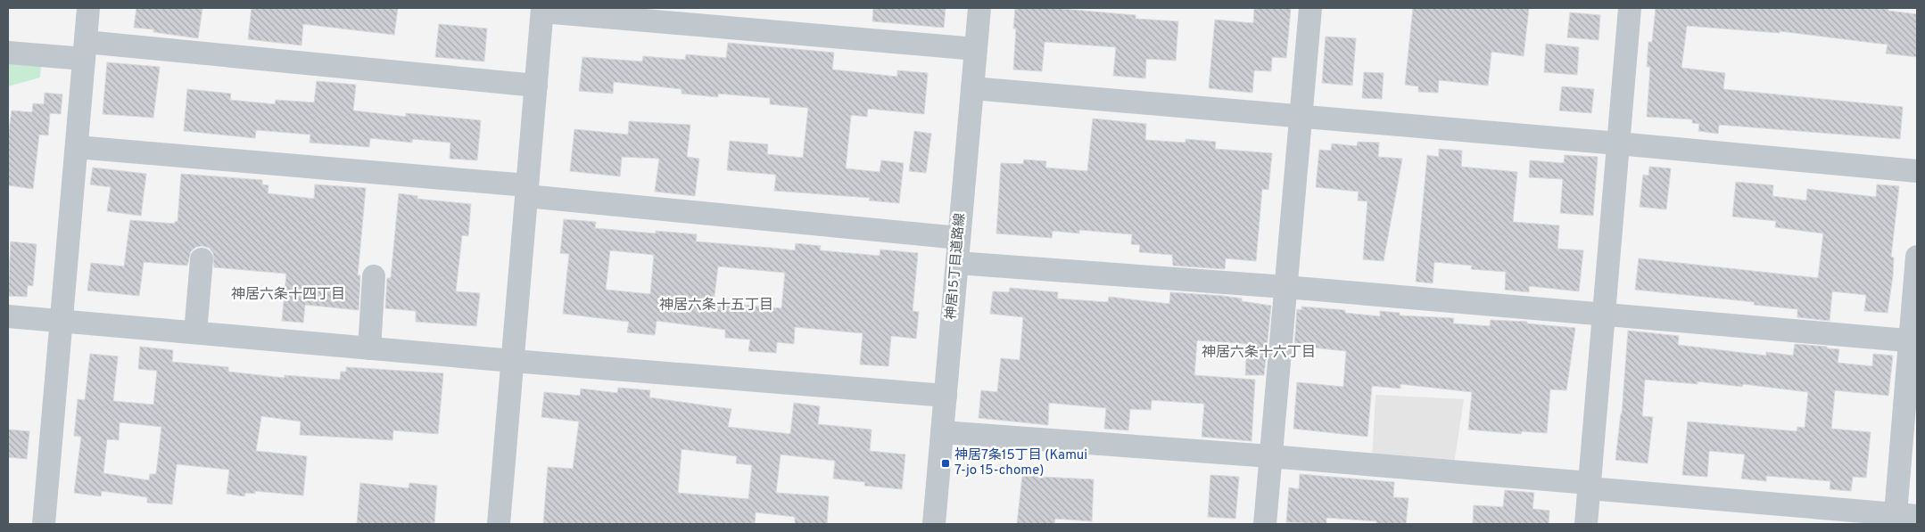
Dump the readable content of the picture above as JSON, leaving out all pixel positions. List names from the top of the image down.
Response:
{
  "streets": {
    "street": ["神居15丁目道路線"]
  },
  "districts": ["神居六条十四丁目", "神居六条十五丁目", "神居六条十六丁目"],
  "places": {
    "transit": ["神居7条15丁目 (Kamui 7-jo 15-chome)"]
  }
}
